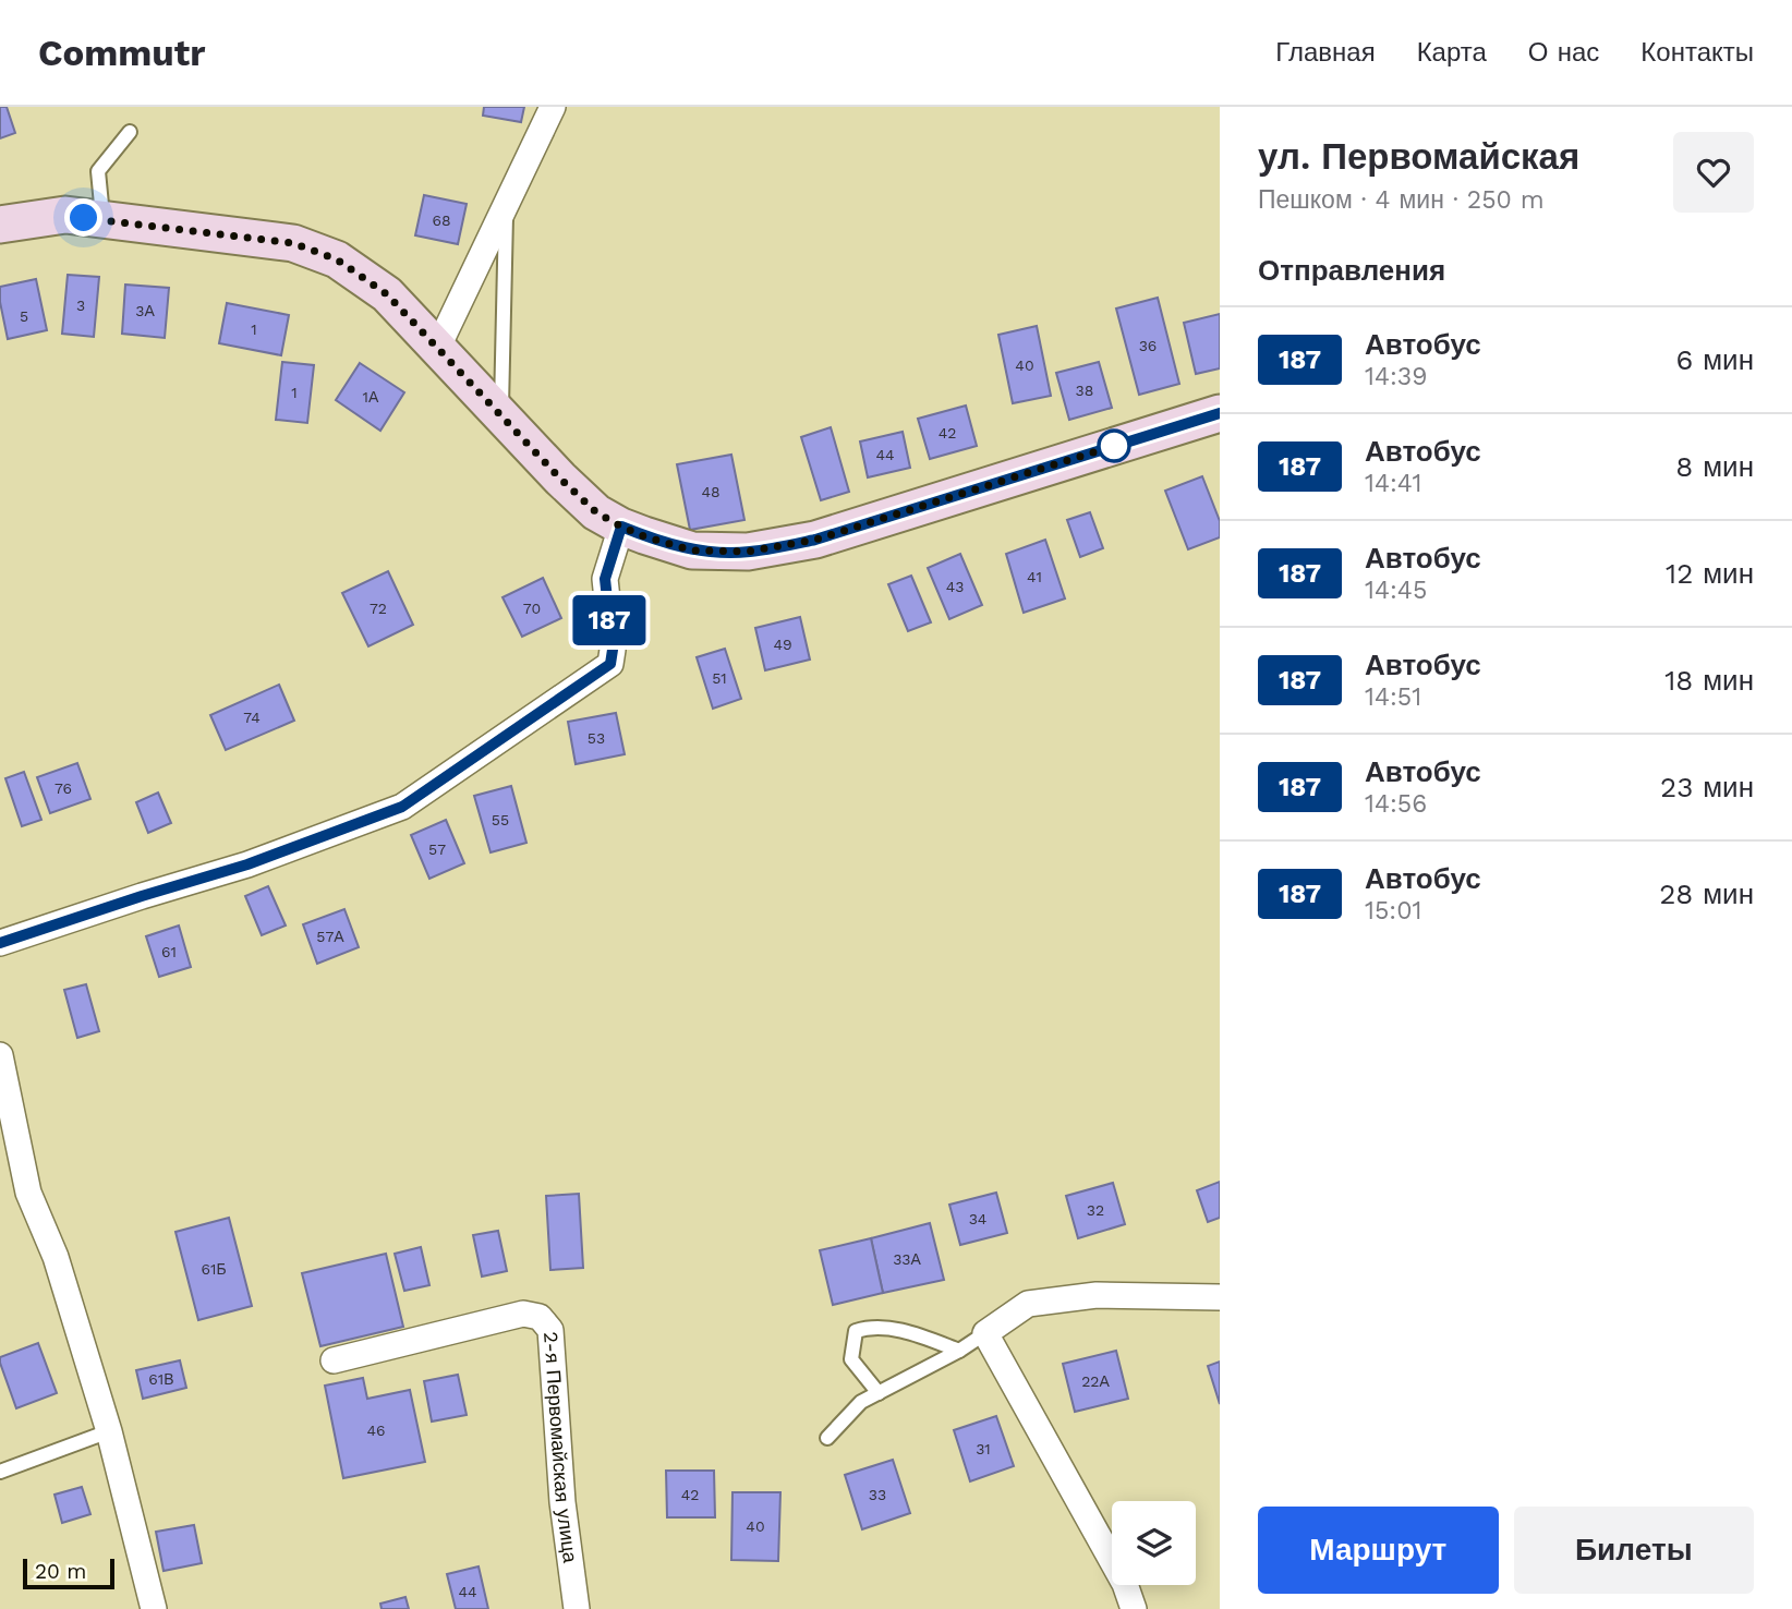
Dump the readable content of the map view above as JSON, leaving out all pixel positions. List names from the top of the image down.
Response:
{
  "streets": {
    "street": ["2-я Первомайская улица"]
  },
  "lines": ["bus line 187"],
  "house_numbers": [
    "68",
    "3",
    "3А",
    "5",
    "1",
    "36",
    "40",
    "38",
    "1",
    "1А",
    "42",
    "44",
    "48",
    "41",
    "43",
    "72",
    "70",
    "49",
    "51",
    "74",
    "53",
    "76",
    "55",
    "57",
    "57А",
    "61",
    "32",
    "34",
    "33А",
    "61Б",
    "61В",
    "22А",
    "46",
    "31",
    "42",
    "33",
    "40",
    "44"
  ],
  "scale_bar": "20 m",
  "page": {
    "header": "Commutr",
    "nav": [
      "Главная",
      "Карта",
      "О нас",
      "Контакты"
    ],
    "on_map": "187",
    "heading": [
      ["ул. Первомайская", "Пешком · 4 мин · 250 m"],
      "Отправления"
    ],
    "list": [
      {
        "mark": "187",
        "name": "Автобус",
        "note": "14:39",
        "value": "6 мин"
      },
      {
        "mark": "187",
        "name": "Автобус",
        "note": "14:41",
        "value": "8 мин"
      },
      {
        "mark": "187",
        "name": "Автобус",
        "note": "14:45",
        "value": "12 мин"
      },
      {
        "mark": "187",
        "name": "Автобус",
        "note": "14:51",
        "value": "18 мин"
      },
      {
        "mark": "187",
        "name": "Автобус",
        "note": "14:56",
        "value": "23 мин"
      },
      {
        "mark": "187",
        "name": "Автобус",
        "note": "15:01",
        "value": "28 мин"
      }
    ],
    "buttons": ["Маршрут", "Билеты"],
    "scale": "20 m"
  }
}
